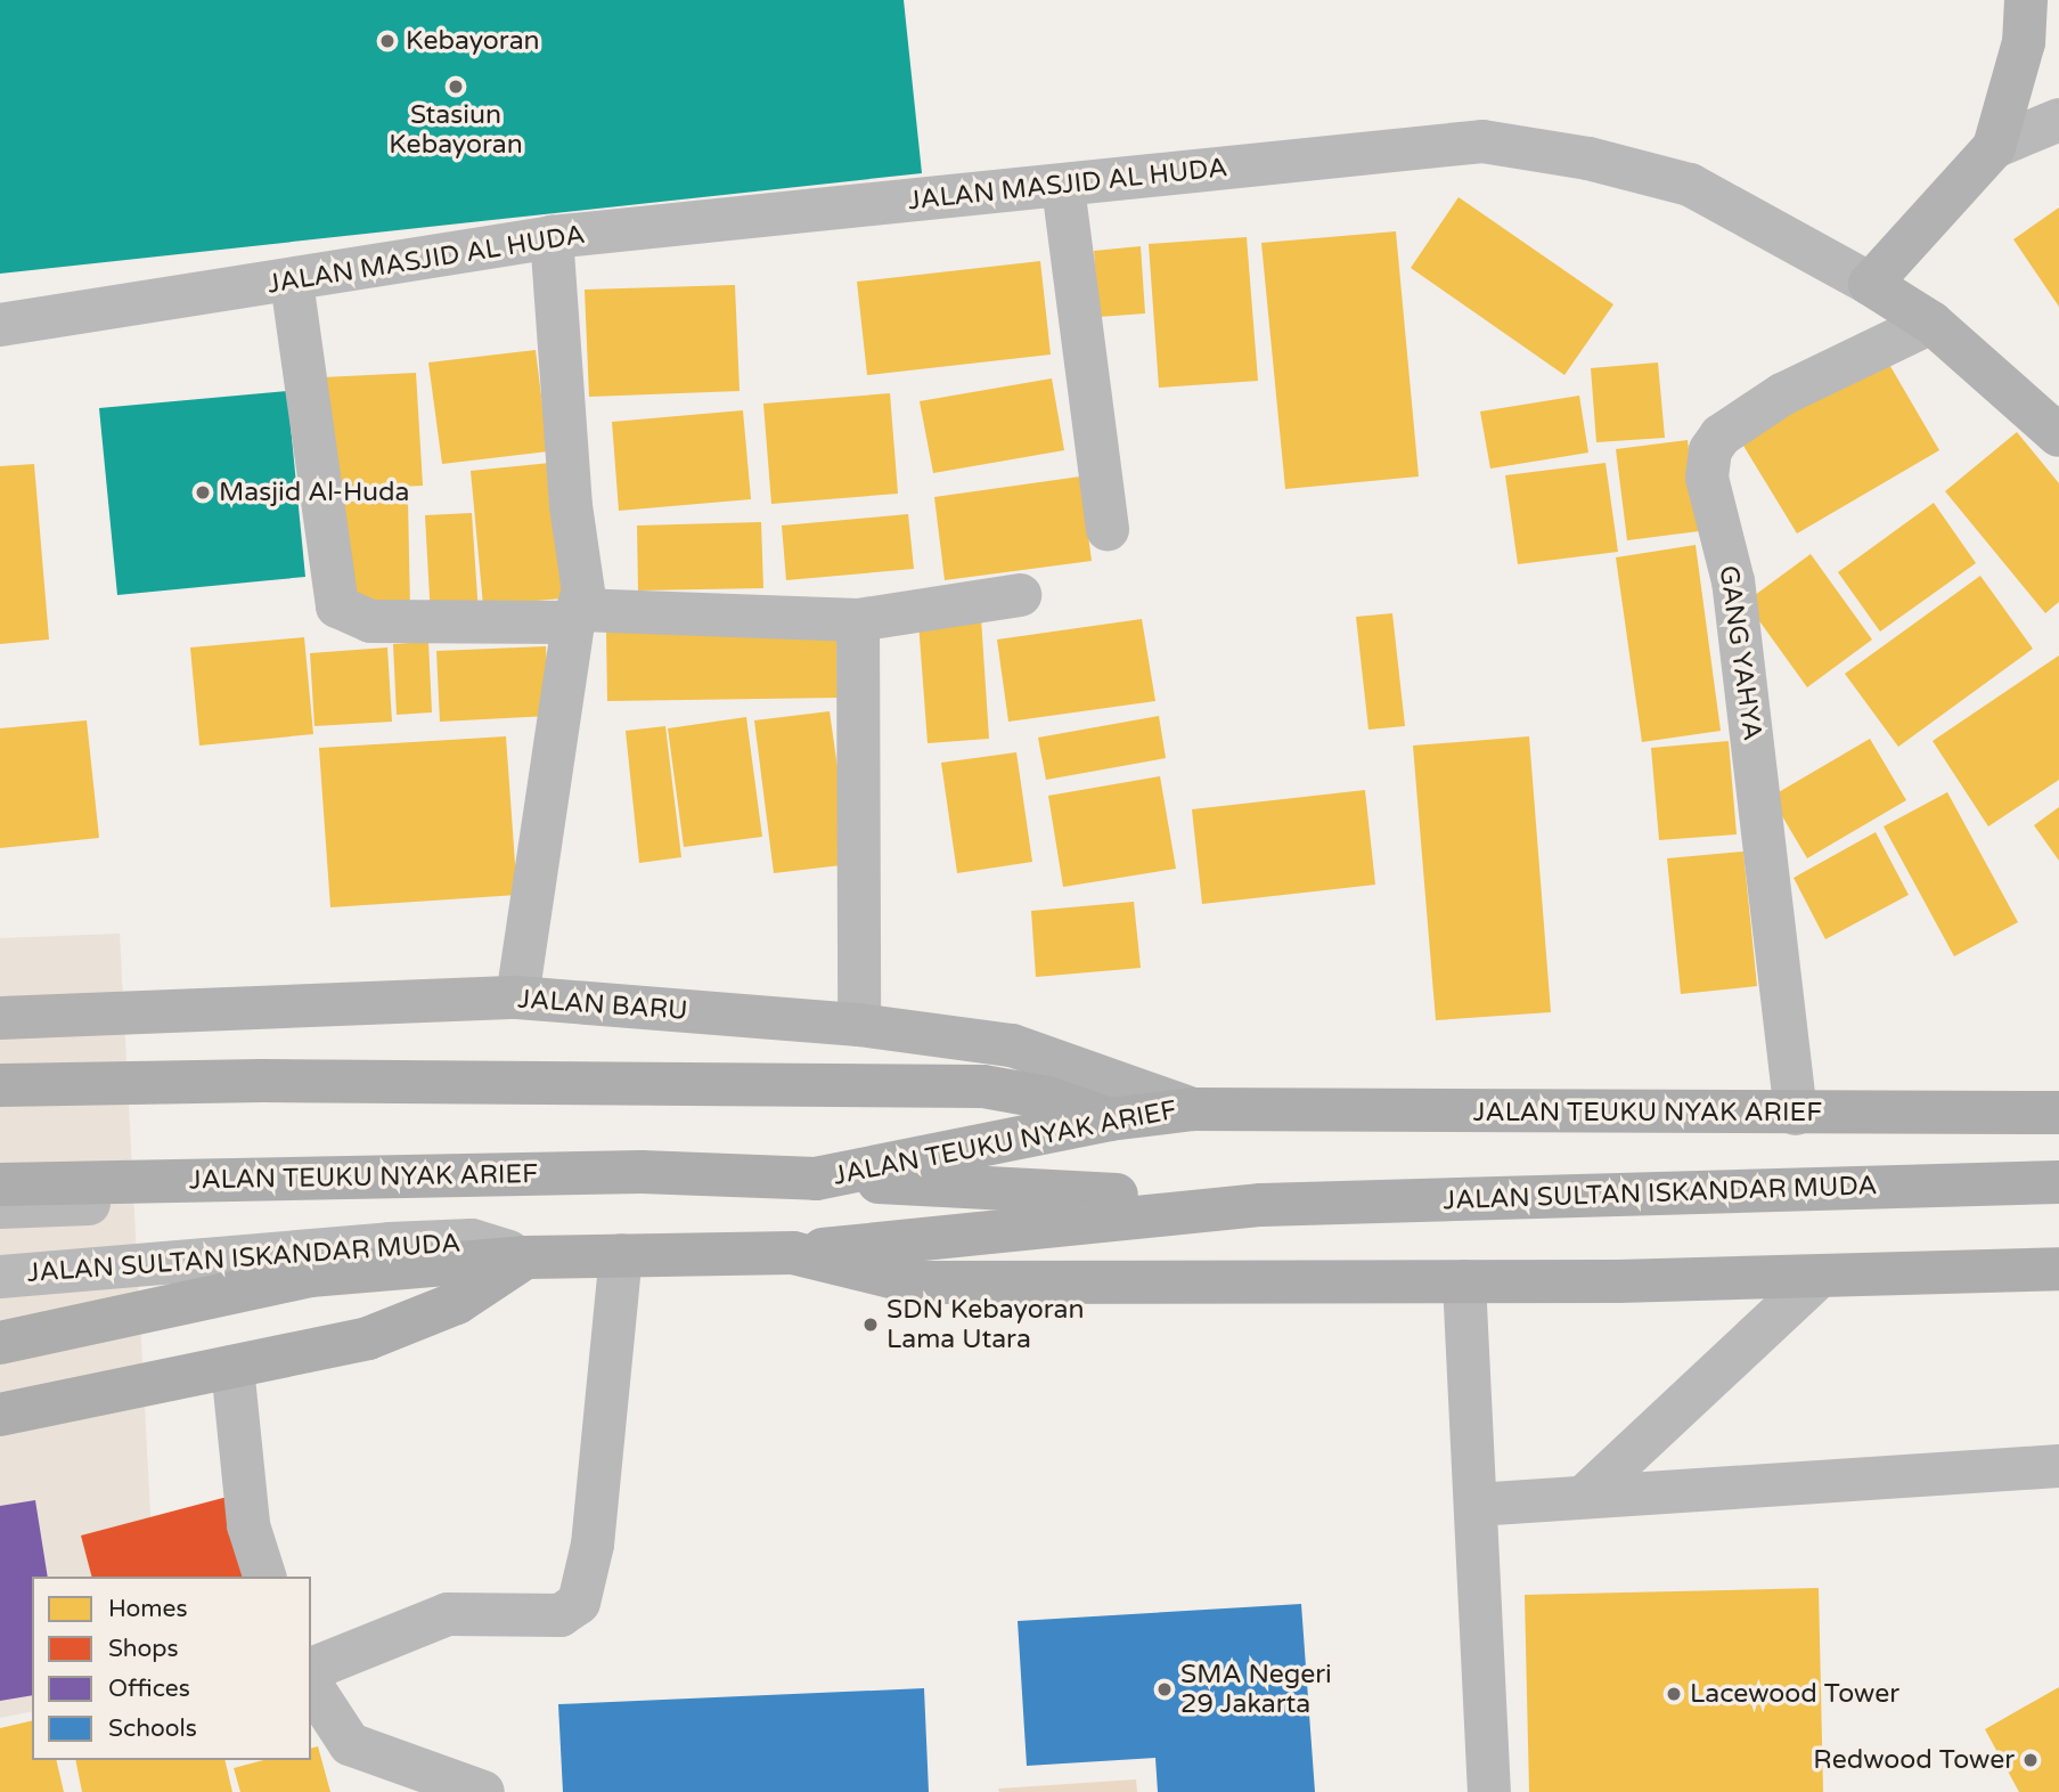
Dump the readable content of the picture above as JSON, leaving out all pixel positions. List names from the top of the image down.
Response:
{
  "streets": {
    "highway": ["JALAN TEUKU NYAK ARIEF", "JALAN SULTAN ISKANDAR MUDA"],
    "main road": ["JALAN MASJID AL HUDA", "JALAN BARU"],
    "street": ["GANG YAHYA"]
  },
  "crossings": [
    ["JALAN MASJID AL HUDA", "GANG YAHYA"],
    ["GANG YAHYA", "JALAN TEUKU NYAK ARIEF"],
    ["JALAN BARU", "JALAN TEUKU NYAK ARIEF"],
    ["JALAN TEUKU NYAK ARIEF", "JALAN SULTAN ISKANDAR MUDA"]
  ],
  "places": [
    "Kebayoran",
    "Stasiun Kebayoran",
    "Masjid Al-Huda",
    "SDN Kebayoran Lama Utara",
    "SMA Negeri 29 Jakarta",
    "Lacewood Tower",
    "Redwood Tower"
  ],
  "legend": [
    "Homes",
    "Shops",
    "Offices",
    "Schools"
  ]
}
